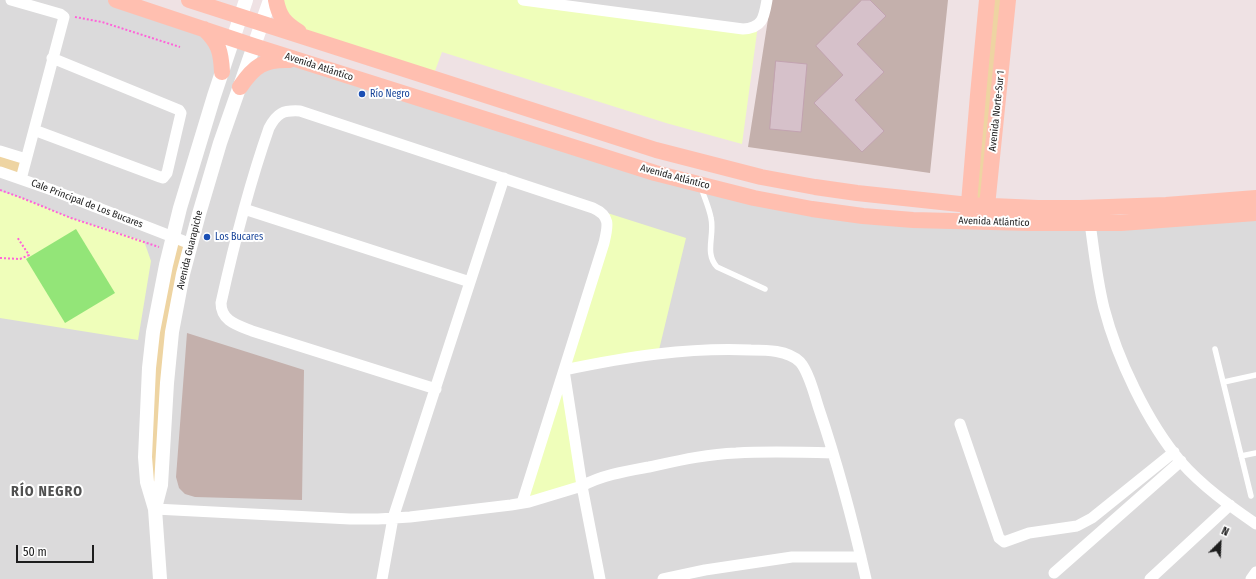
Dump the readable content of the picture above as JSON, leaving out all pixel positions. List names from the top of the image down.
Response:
{
  "streets": {
    "main road": ["Avenida Atlántico", "Avenida Norte-Sur 1"],
    "street": ["Cale Principal de Los Bucares", "Avenida Guarapiche"]
  },
  "crossings": [
    ["Avenida Atlántico", "Avenida Norte-Sur 1"],
    ["Avenida Atlántico", "Avenida Guarapiche"],
    ["Cale Principal de Los Bucares", "Avenida Guarapiche"]
  ],
  "districts": ["RÍO NEGRO"],
  "places": ["Río Negro", "Los Bucares"],
  "scale_bar": "50 m",
  "north": "top right"
}
